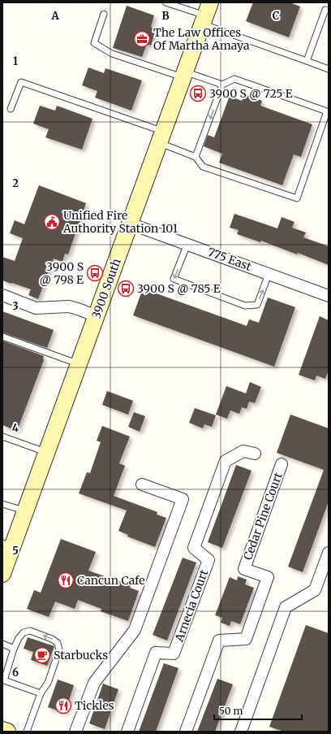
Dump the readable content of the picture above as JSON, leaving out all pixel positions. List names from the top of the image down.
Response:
{
  "streets": {
    "main road": ["3900 South"],
    "street": ["775 East", "Cedar Pine Court", "Arnecia Court"]
  },
  "crossings": [
    ["775 East", "3900 South"]
  ],
  "places": {
    "office": ["The Law Offices Of Martha Amaya"],
    "bus stop": ["3900 S @ 725 E", "3900 S @ 798 E", "3900 S @ 785 E"],
    "public building": ["Unified Fire Authority Station 101"],
    "restaurant": ["Cancun Cafe", "Tickles"],
    "cafe": ["Starbucks"]
  },
  "scale_bar": "50 m",
  "grid": {
    "columns": ["A", "B", "C"],
    "rows": [
      "1",
      "2",
      "3",
      "4",
      "5",
      "6"
    ]
  }
}
